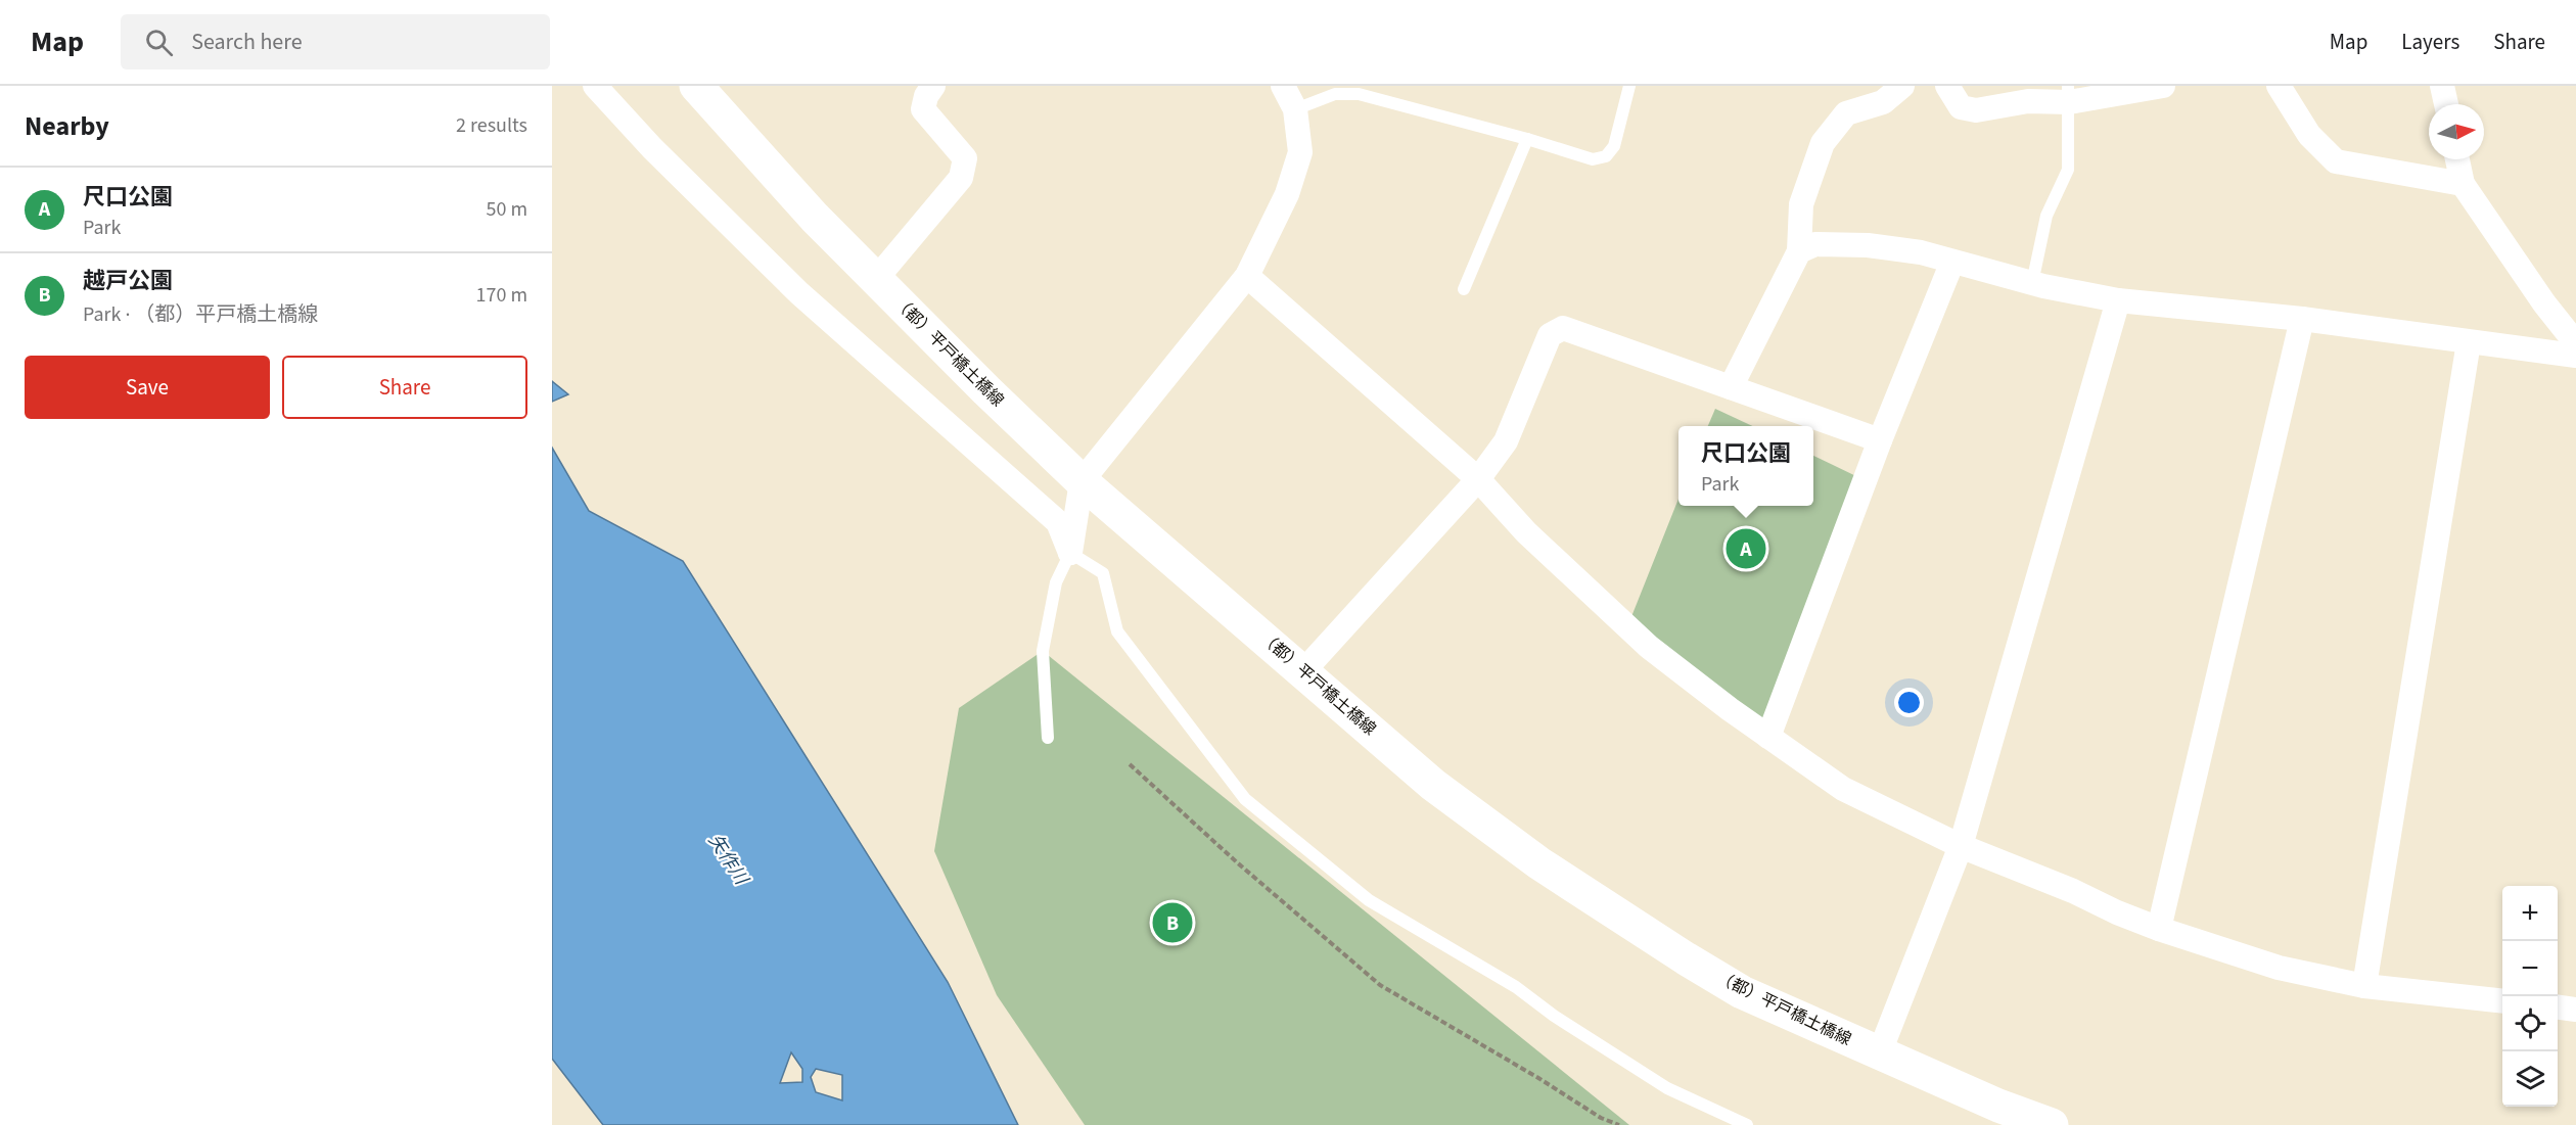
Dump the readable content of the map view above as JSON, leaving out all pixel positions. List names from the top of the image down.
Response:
{
  "streets": {
    "street": ["（都）平戸橋土橋線"]
  },
  "water": ["矢作川"],
  "north": "right",
  "page": {
    "header": "Map",
    "search": "Search here",
    "nav": ["Map", "Layers", "Share"],
    "heading": ["Nearby", "2 results"],
    "list": [
      {
        "mark": "A",
        "name": "尺口公園",
        "note": "Park",
        "value": "50 m"
      },
      {
        "mark": "B",
        "name": "越戸公園",
        "note": "Park · （都）平戸橋土橋線",
        "value": "170 m"
      }
    ],
    "buttons": ["Save", "Share"],
    "popup": ["尺口公園", "Park"],
    "pins": ["A", "B"],
    "map_buttons": ["+", "−"]
  }
}
